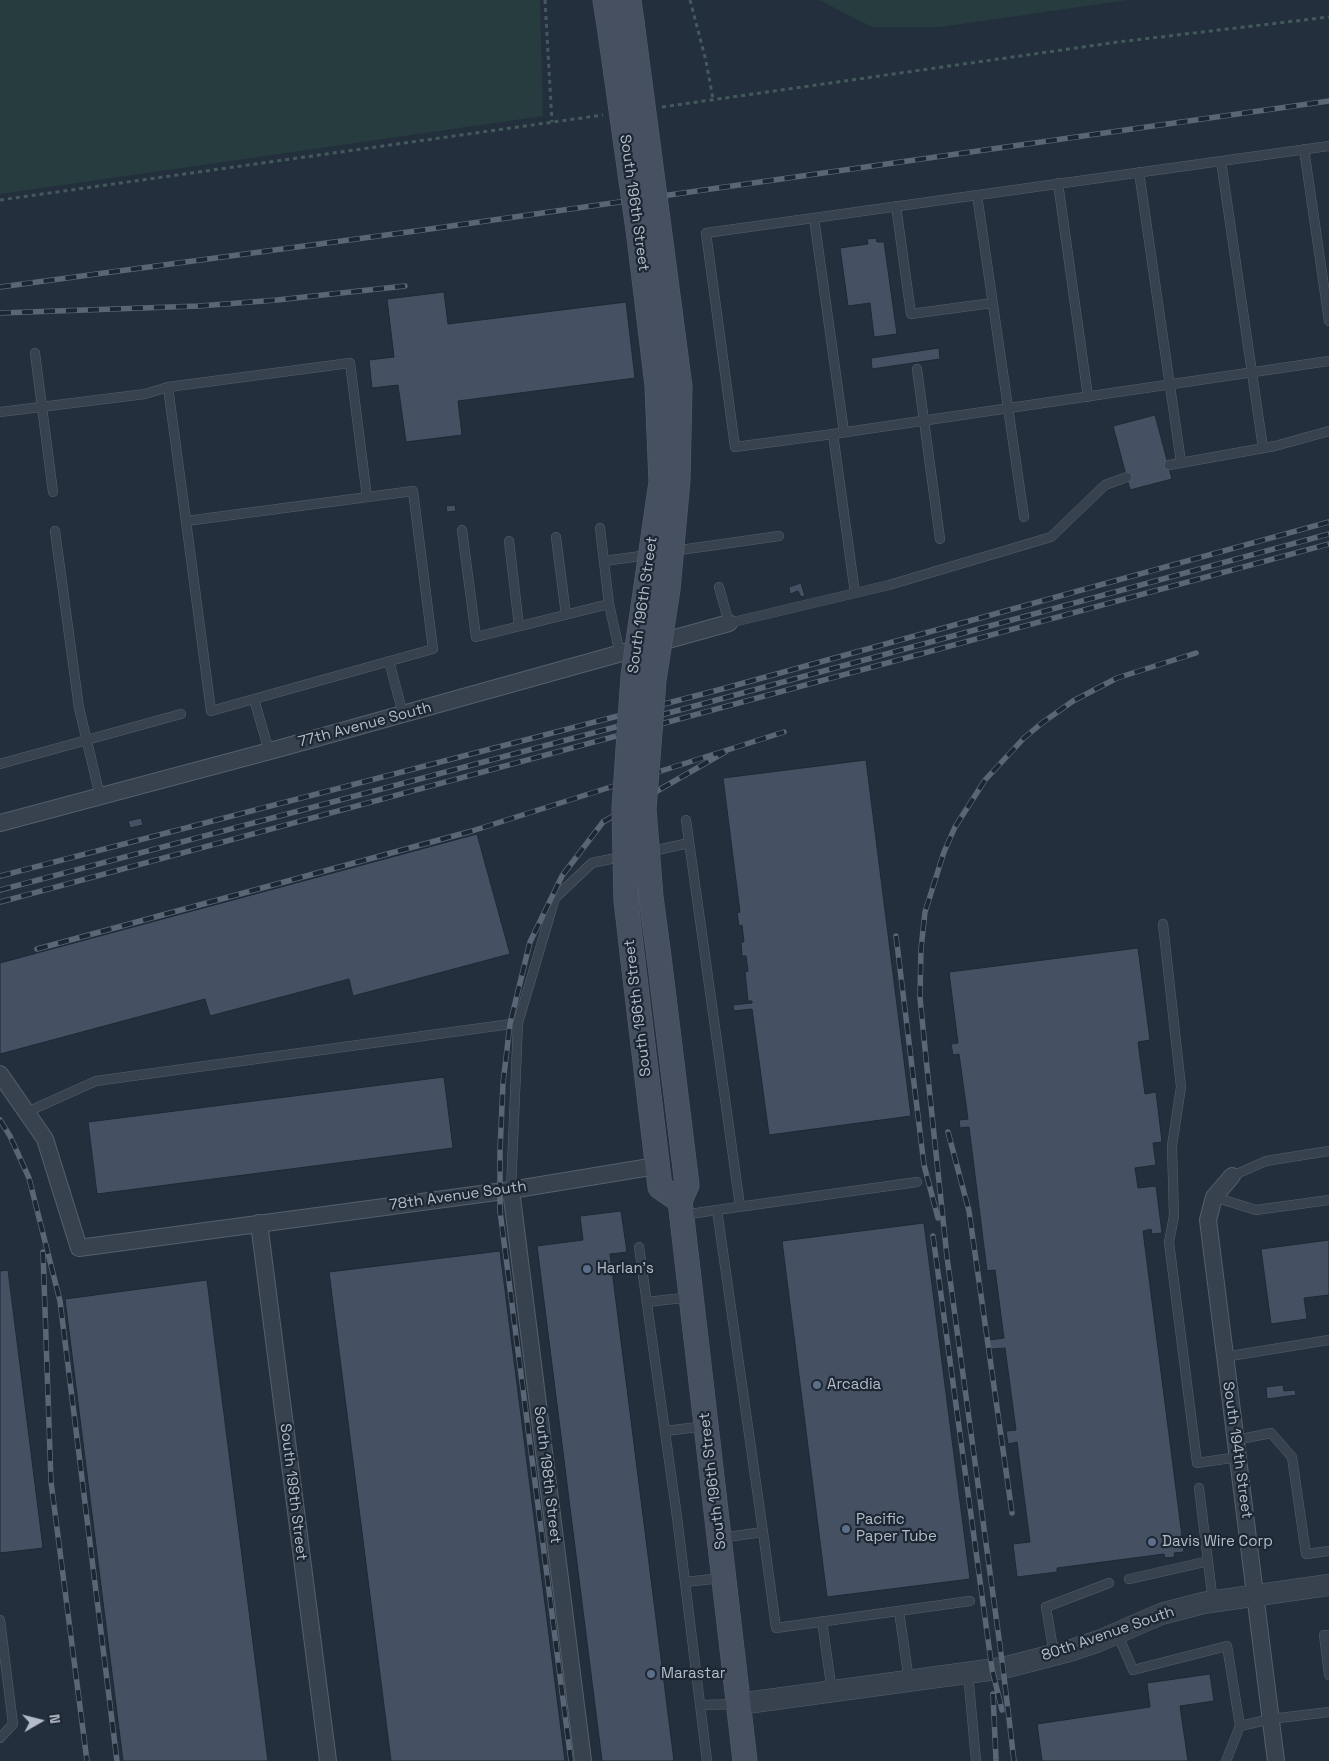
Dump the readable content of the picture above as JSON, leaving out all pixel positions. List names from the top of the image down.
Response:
{
  "streets": {
    "main road": ["South 196th Street"],
    "street": [
      "77th Avenue South",
      "78th Avenue South",
      "South 194th Street",
      "South 198th Street",
      "South 199th Street",
      "80th Avenue South"
    ]
  },
  "crossings": [
    ["South 196th Street", "78th Avenue South"],
    ["South 196th Street", "80th Avenue South"],
    ["78th Avenue South", "South 198th Street"],
    ["78th Avenue South", "South 199th Street"],
    ["South 194th Street", "80th Avenue South"]
  ],
  "places": [
    "Harlan's",
    "Arcadia",
    "Pacific Paper Tube",
    "Davis Wire Corp",
    "Marastar"
  ],
  "north": "right"
}
